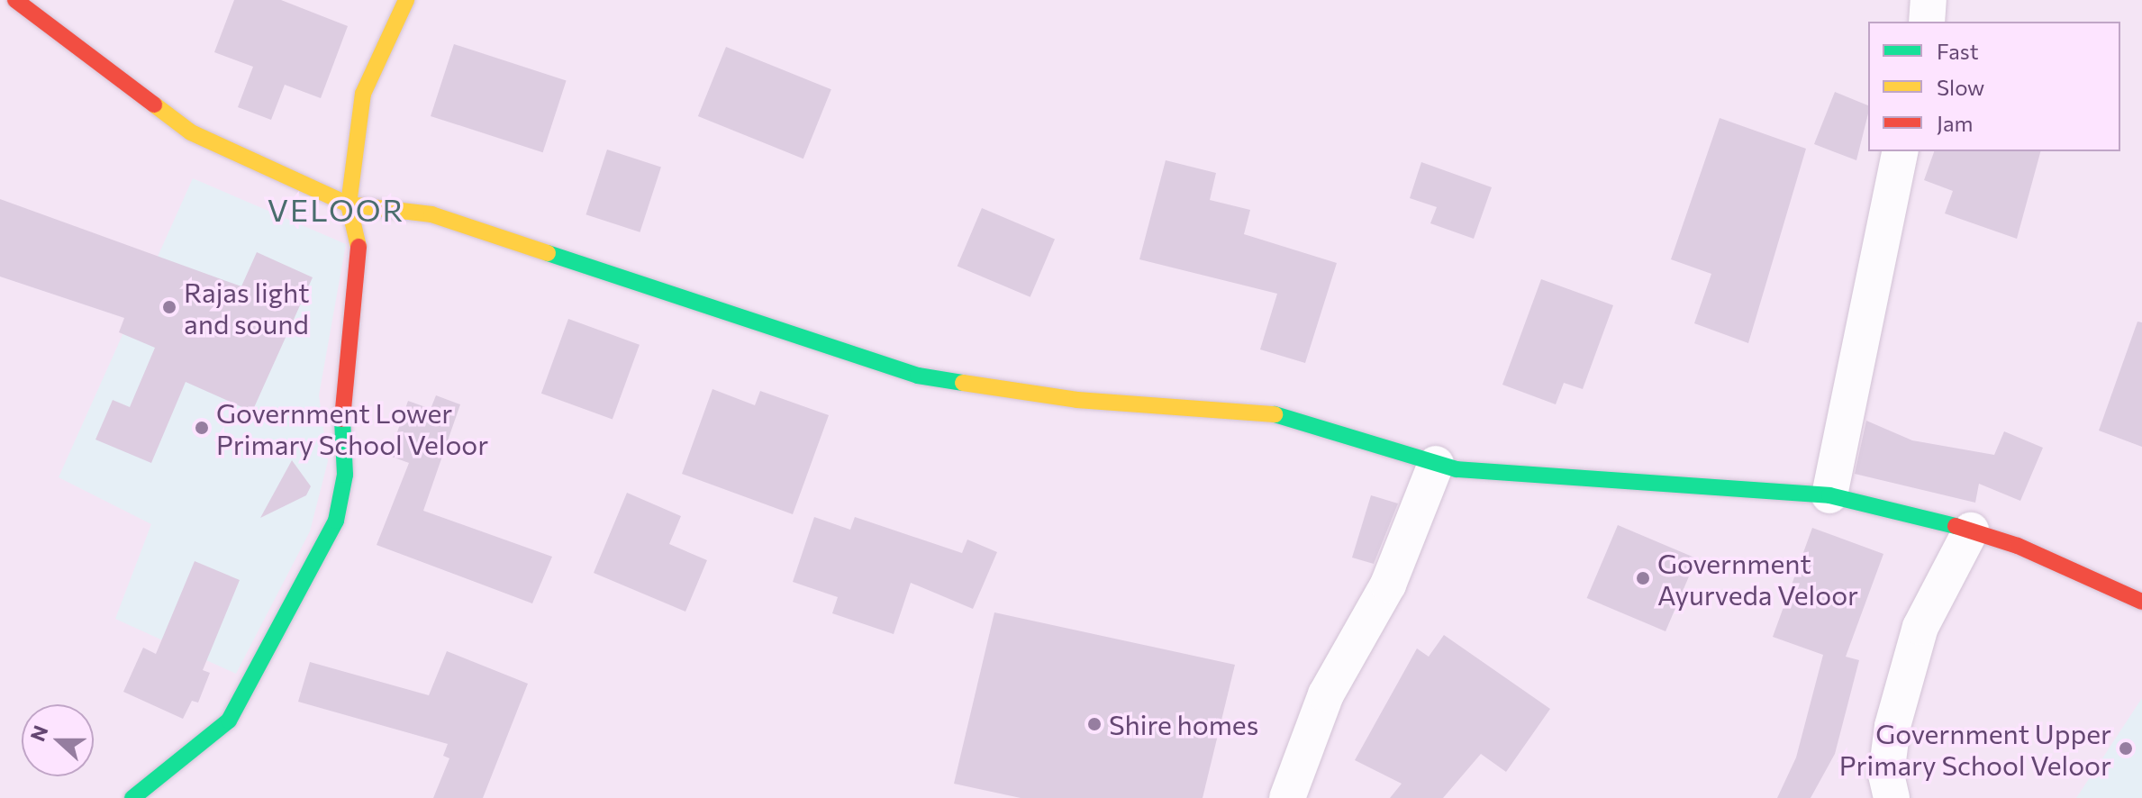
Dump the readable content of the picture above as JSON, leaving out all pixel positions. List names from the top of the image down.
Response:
{
  "districts": ["VELOOR"],
  "places": [
    "Rajas light and sound",
    "Government Lower Primary School Veloor",
    "Government Ayurveda Veloor",
    "Shire homes",
    "Government Upper Primary School Veloor"
  ],
  "legend": ["Fast", "Slow", "Jam"],
  "north": "left"
}
